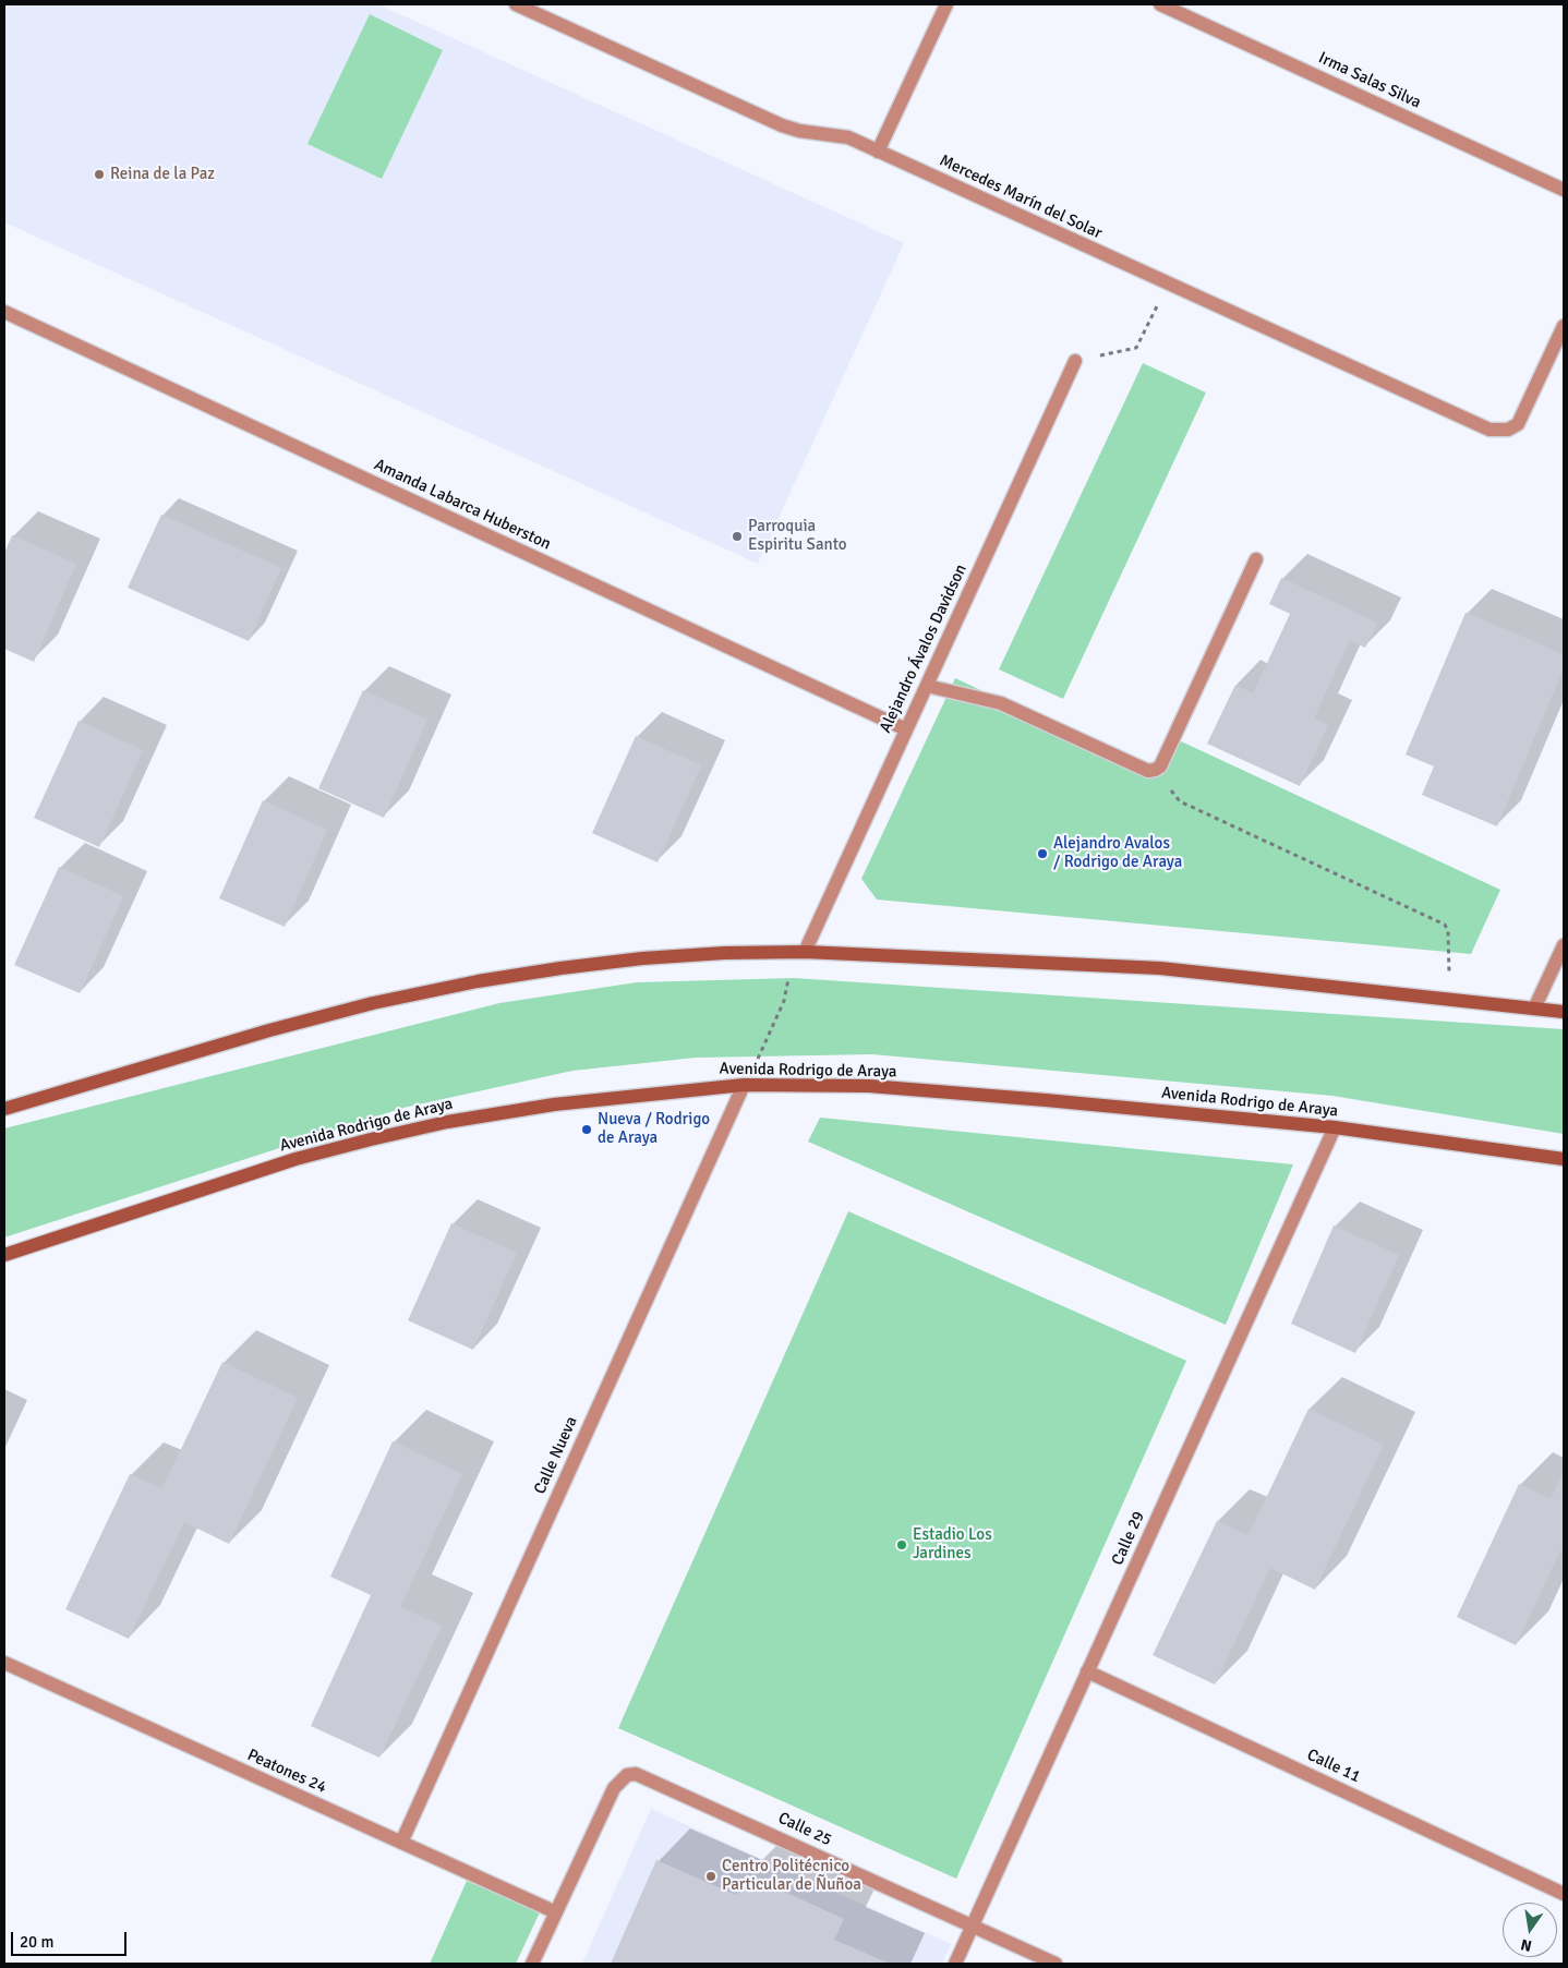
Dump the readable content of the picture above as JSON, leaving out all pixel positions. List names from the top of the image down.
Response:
{
  "streets": {
    "main road": ["Avenida Rodrigo de Araya"],
    "street": [
      "Irma Salas Silva",
      "Mercedes Marín del Solar",
      "Amanda Labarca Huberston",
      "Alejandro Ávalos Davidson",
      "Calle Nueva",
      "Calle 29",
      "Calle 11",
      "Peatones 24",
      "Calle 25"
    ]
  },
  "crossings": [
    ["Amanda Labarca Huberston", "Alejandro Ávalos Davidson"],
    ["Avenida Rodrigo de Araya", "Calle Nueva"],
    ["Avenida Rodrigo de Araya", "Calle 29"],
    ["Calle Nueva", "Peatones 24"],
    ["Calle 29", "Calle 11"],
    ["Calle 29", "Calle 25"],
    ["Peatones 24", "Calle 25"]
  ],
  "places": [
    "Reina de la Paz",
    "Parroquia Espiritu Santo",
    "Alejandro Avalos / Rodrigo de Araya",
    "Nueva / Rodrigo de Araya",
    "Estadio Los Jardines",
    "Centro Politécnico Particular de Ñuñoa"
  ],
  "scale_bar": "20 m",
  "north": "bottom"
}
